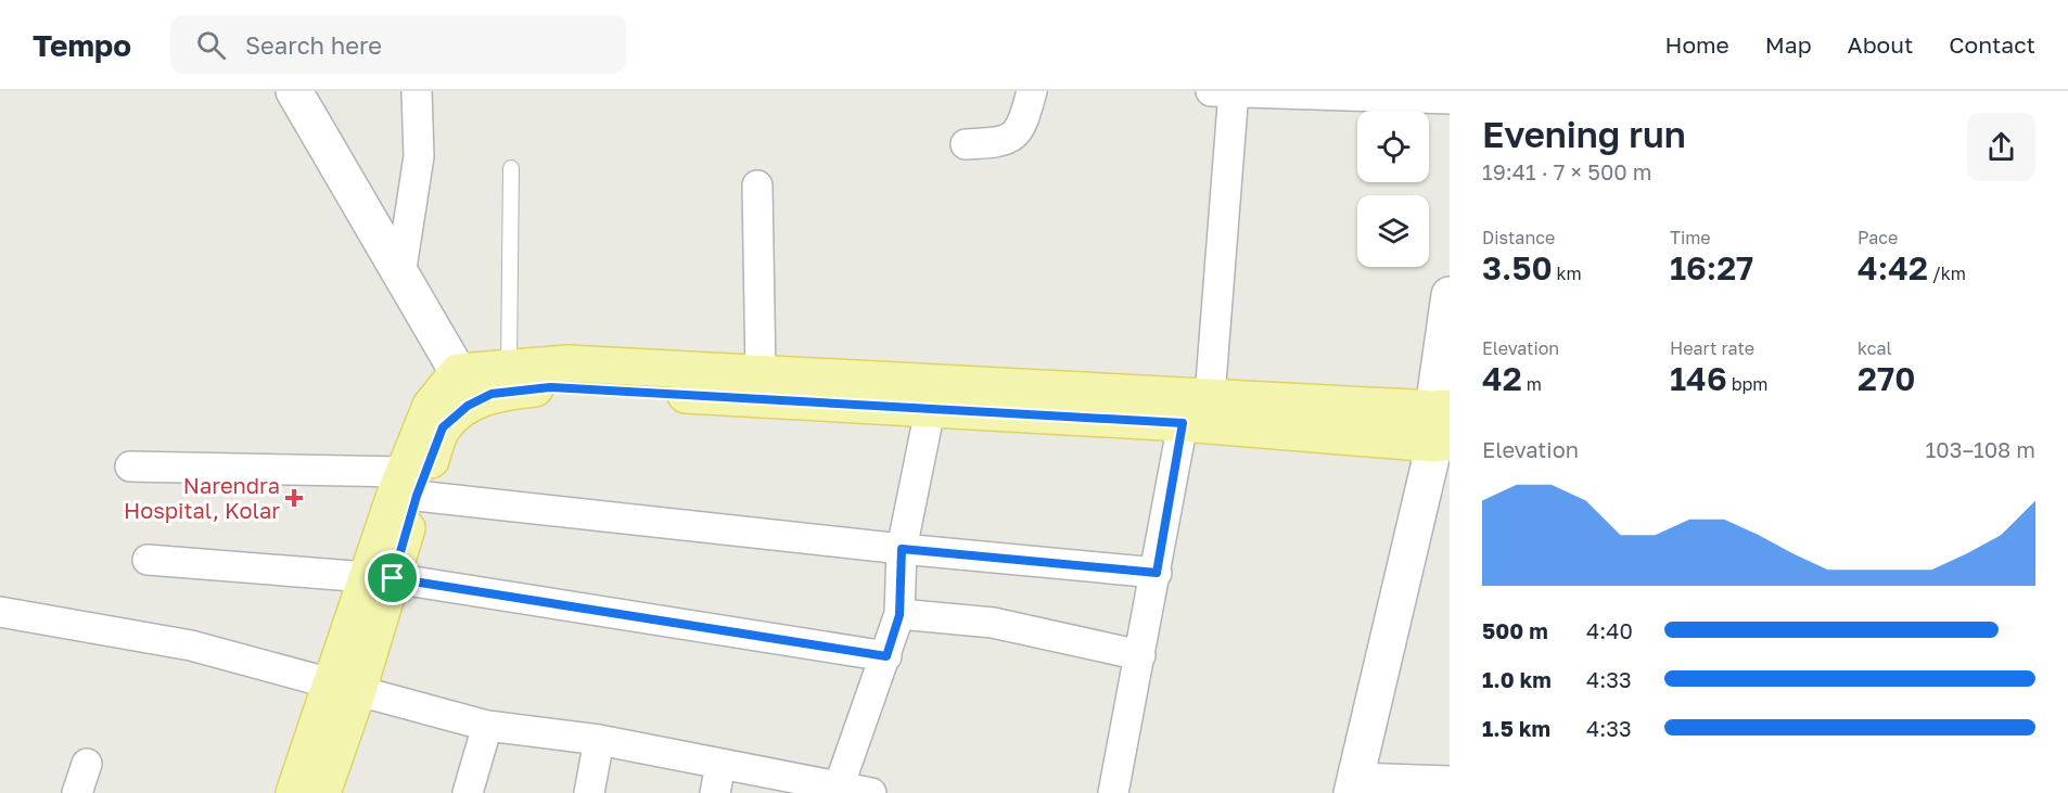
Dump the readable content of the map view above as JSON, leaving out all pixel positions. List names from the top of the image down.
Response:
{
  "places": {
    "health": ["Narendra Hospital, Kolar"]
  },
  "page": {
    "header": "Tempo",
    "search": "Search here",
    "nav": [
      "Home",
      "Map",
      "About",
      "Contact"
    ],
    "heading": ["Evening run", "19:41 · 7 × 500 m"],
    "stats": [
      ["Distance", "3.50 km"],
      ["Time", "16:27"],
      ["Pace", "4:42 /km"],
      ["Elevation", "42 m"],
      ["Heart rate", "146 bpm"],
      ["kcal", "270"]
    ],
    "chart": ["Elevation", "103–108 m"],
    "list": [
      {
        "name": "500 m",
        "note": "4:40"
      },
      {
        "name": "1.0 km",
        "note": "4:33"
      },
      {
        "name": "1.5 km",
        "note": "4:33"
      }
    ]
  }
}
